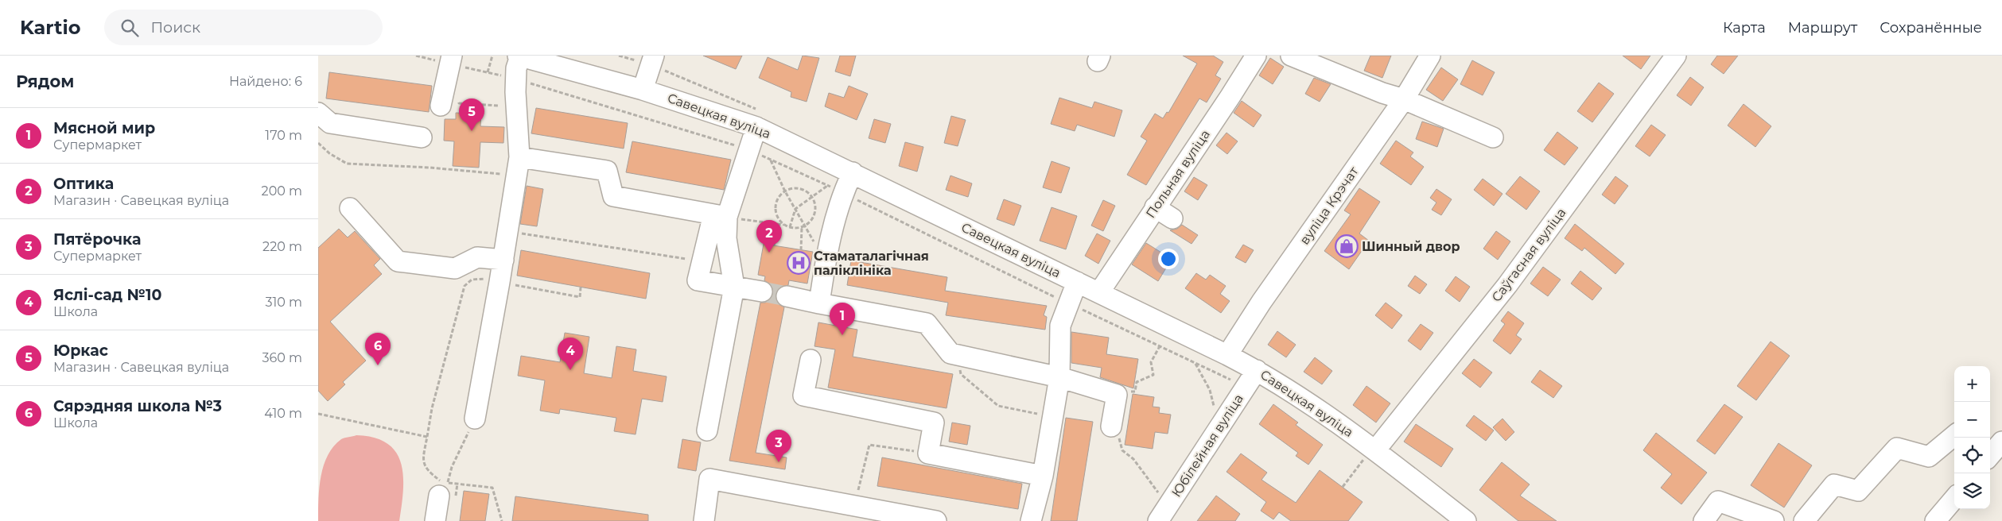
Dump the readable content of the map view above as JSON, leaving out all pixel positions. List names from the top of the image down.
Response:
{
  "streets": {
    "street": [
      "Савецкая вуліца",
      "Польная вуліца",
      "вуліца Крэчат",
      "Саўгасная вуліца",
      "Юбілейная вуліца"
    ]
  },
  "crossings": [
    ["Савецкая вуліца", "Польная вуліца"],
    ["Савецкая вуліца", "вуліца Крэчат"],
    ["Савецкая вуліца", "Саўгасная вуліца"],
    ["Савецкая вуліца", "Юбілейная вуліца"]
  ],
  "places": {
    "shop": ["Шинный двор"],
    "hospital": ["Стаматалагічная паліклініка"]
  },
  "page": {
    "header": "Kartio",
    "search": "Поиск",
    "nav": ["Карта", "Маршрут", "Сохранённые"],
    "heading": ["Рядом", "Найдено: 6"],
    "pins": [
      "5",
      "2",
      "1",
      "6",
      "4",
      "3"
    ],
    "list": [
      {
        "mark": "1",
        "name": "Мясной мир",
        "note": "Супермаркет",
        "value": "170 m"
      },
      {
        "mark": "2",
        "name": "Оптика",
        "note": "Магазин · Савецкая вуліца",
        "value": "200 m"
      },
      {
        "mark": "3",
        "name": "Пятёрочка",
        "note": "Супермаркет",
        "value": "220 m"
      },
      {
        "mark": "4",
        "name": "Яслі-сад №10",
        "note": "Школа",
        "value": "310 m"
      },
      {
        "mark": "5",
        "name": "Юркас",
        "note": "Магазин · Савецкая вуліца",
        "value": "360 m"
      },
      {
        "mark": "6",
        "name": "Сярэдняя школа №3",
        "note": "Школа",
        "value": "410 m"
      }
    ],
    "map_buttons": ["+", "−"]
  }
}
